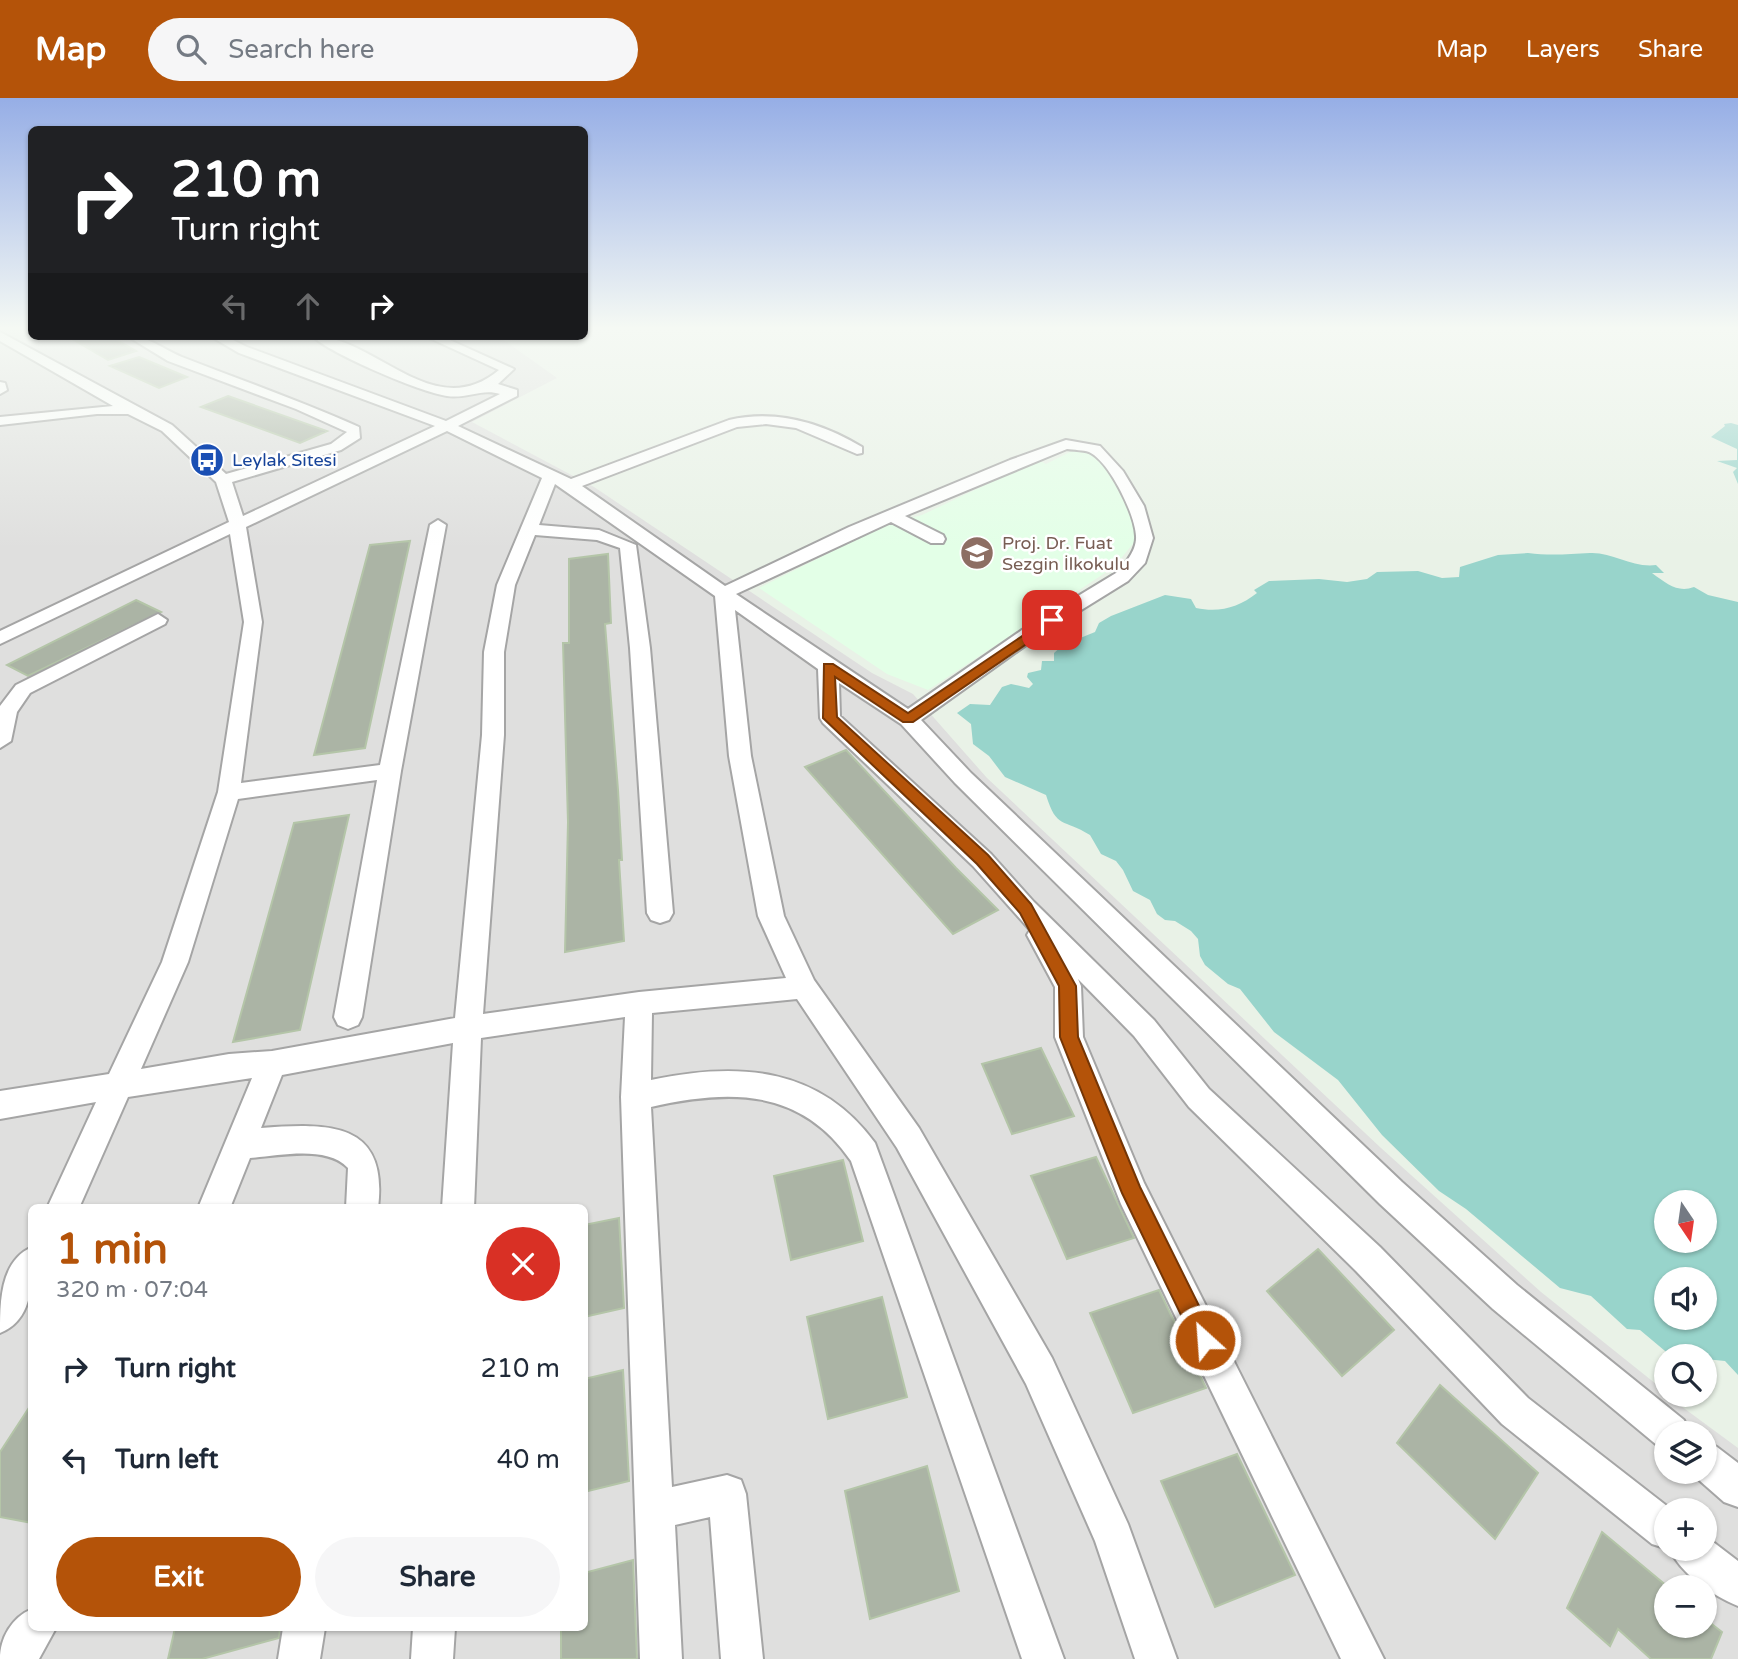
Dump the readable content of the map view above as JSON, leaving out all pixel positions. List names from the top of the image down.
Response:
{
  "places": {
    "bus stop": ["Leylak Sitesi"],
    "school or university": ["Proj. Dr. Fuat Sezgin İlkokulu"]
  },
  "north": "bottom",
  "page": {
    "header": "Map",
    "search": "Search here",
    "nav": ["Map", "Layers", "Share"],
    "turn": ["210 m", "Turn right"],
    "map_buttons": ["+", "−"],
    "heading": ["1 min", "320 m · 07:04"],
    "list": [
      {
        "name": "Turn right",
        "value": "210 m"
      },
      {
        "name": "Turn left",
        "value": "40 m"
      }
    ],
    "buttons": ["Exit", "Share"]
  }
}
